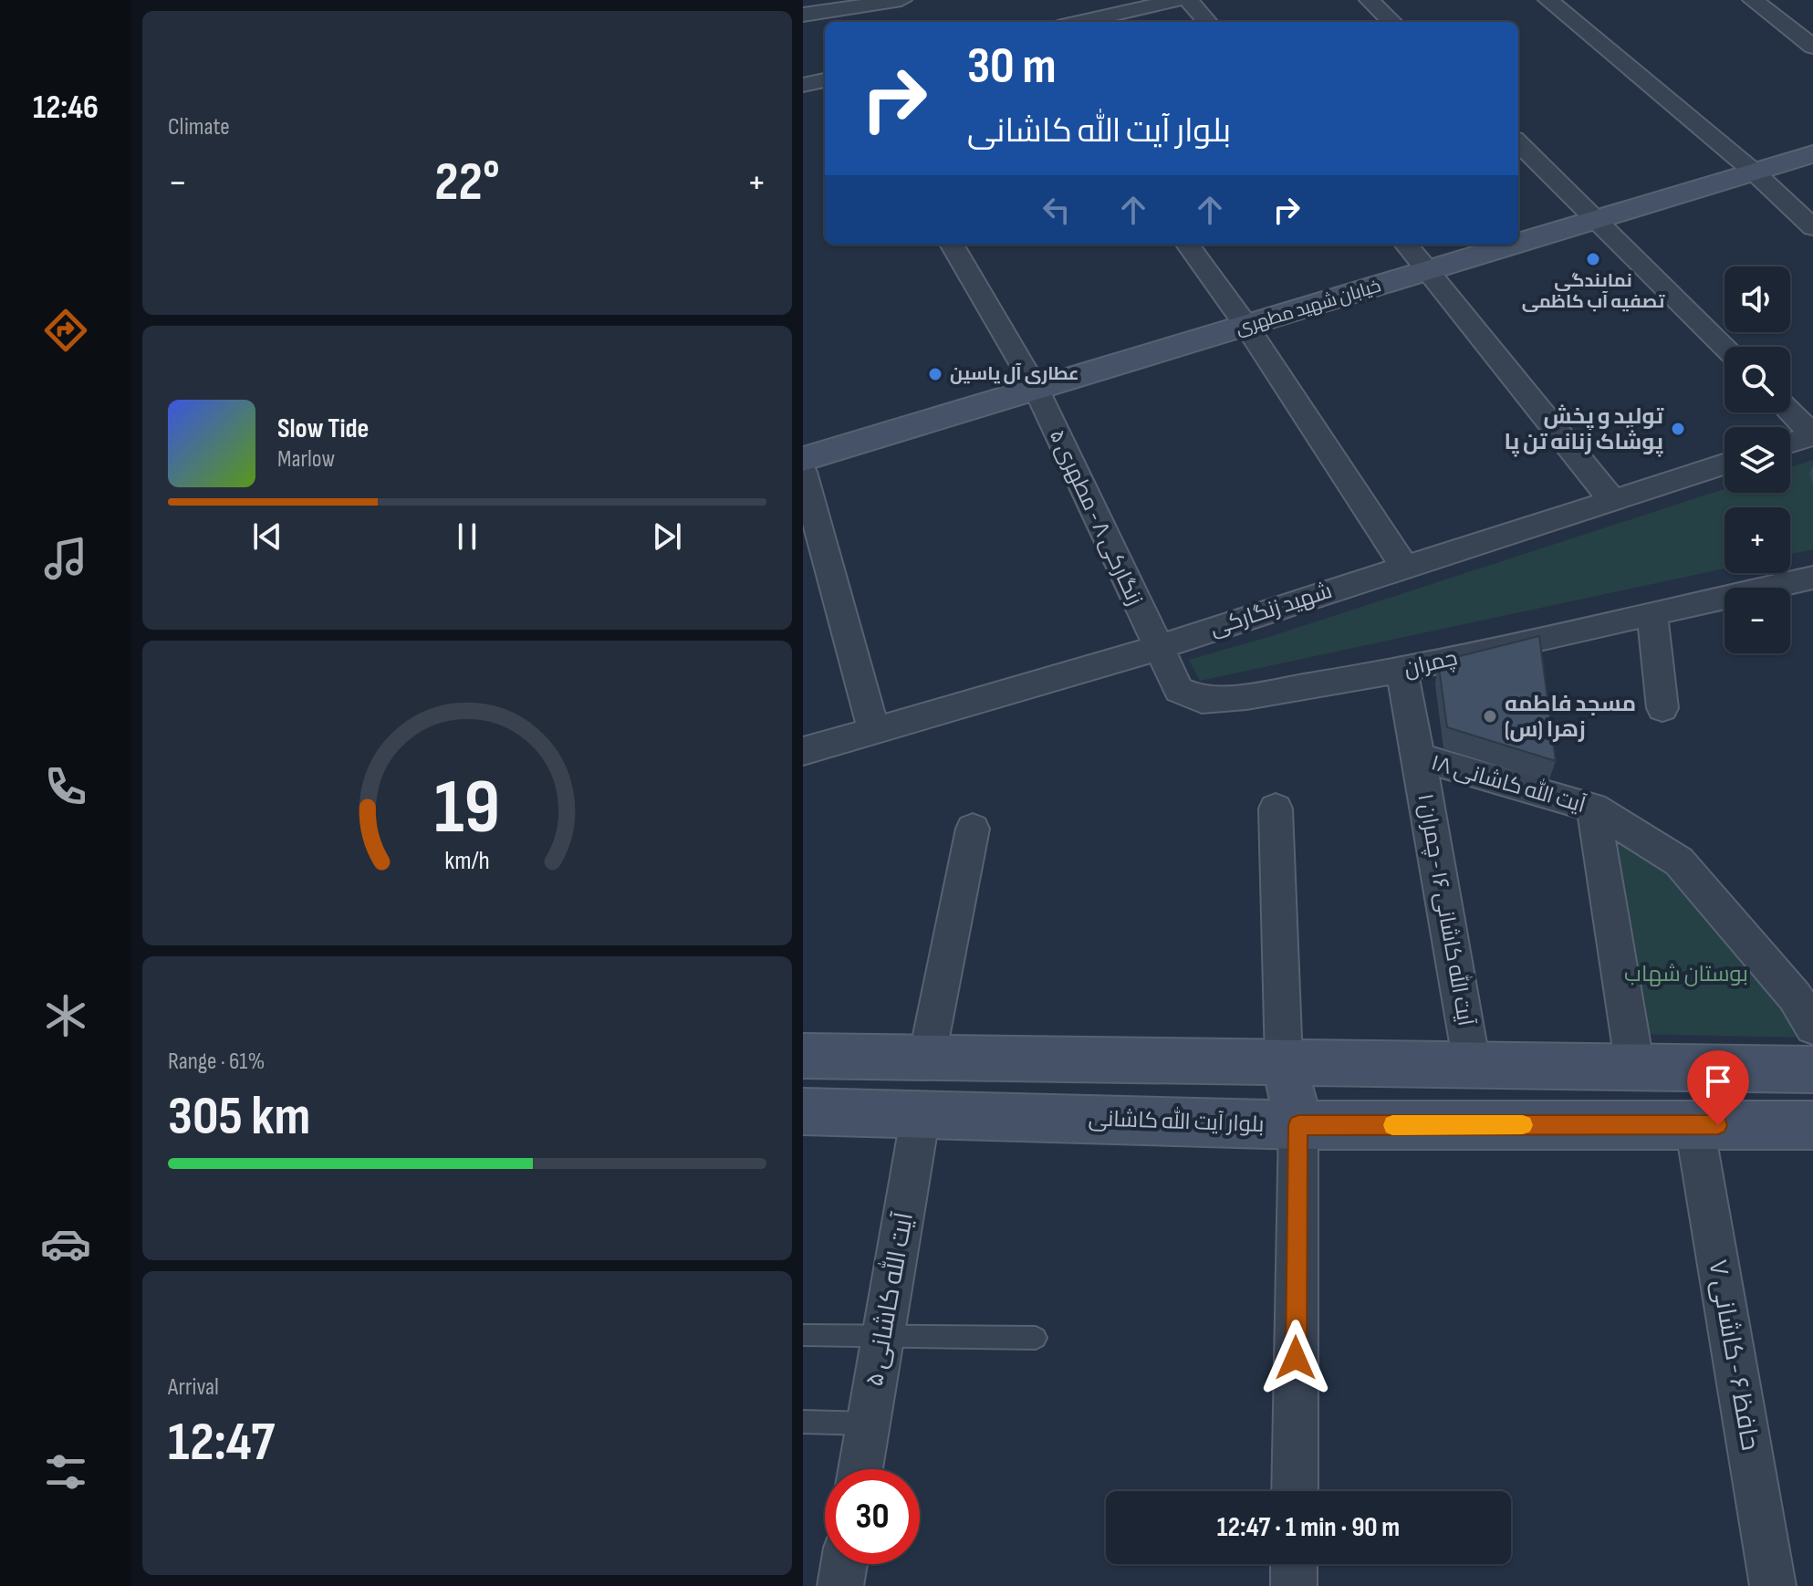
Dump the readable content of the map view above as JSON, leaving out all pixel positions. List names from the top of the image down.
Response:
{
  "streets": {
    "main road": ["خیابان شهید مطهری", "بلوار آیت الله کاشانی"],
    "street": [
      "زنگارکی ۸ - مطهری ۵",
      "شهید زنگارکی",
      "چمران",
      "آیت الله کاشانی ۱۸",
      "آیت الله کاشانی ۱۶ - چمران ۱",
      "آیت الله کاشانی ۵",
      "حافظ ۶ - کاشانی ۷"
    ]
  },
  "crossings": [
    ["خیابان شهید مطهری", "زنگارکی ۸ - مطهری ۵"],
    ["زنگارکی ۸ - مطهری ۵", "شهید زنگارکی"],
    ["زنگارکی ۸ - مطهری ۵", "چمران"],
    ["شهید زنگارکی", "چمران"],
    ["چمران", "آیت الله کاشانی ۱۶ - چمران ۱"],
    ["آیت الله کاشانی ۱۸", "آیت الله کاشانی ۱۶ - چمران ۱"],
    ["بلوار آیت الله کاشانی", "آیت الله کاشانی ۵"],
    ["بلوار آیت الله کاشانی", "حافظ ۶ - کاشانی ۷"]
  ],
  "parks": ["بوستان شهاب"],
  "places": [
    "نمایندگی تصفیه آب کاظمی",
    "عطاری آل یاسین",
    "تولید و پخش پوشاک زنانه تن پا",
    "مسجد فاطمه زهرا (س)"
  ],
  "page": {
    "tabs": "12:46",
    "tile": [
      "Climate",
      ["Range · 61%", "305 km"],
      ["Arrival", "12:47"]
    ],
    "turn": ["30 m", "بلوار آیت الله کاشانی"],
    "heat": ["−", "22°", "+"],
    "map_buttons": ["+", "−"],
    "song": ["Slow Tide", "Marlow"],
    "limit": "30",
    "trip": "12:47 · 1 min · 90 m",
    "gauge": ["19", "km/h"]
  }
}
